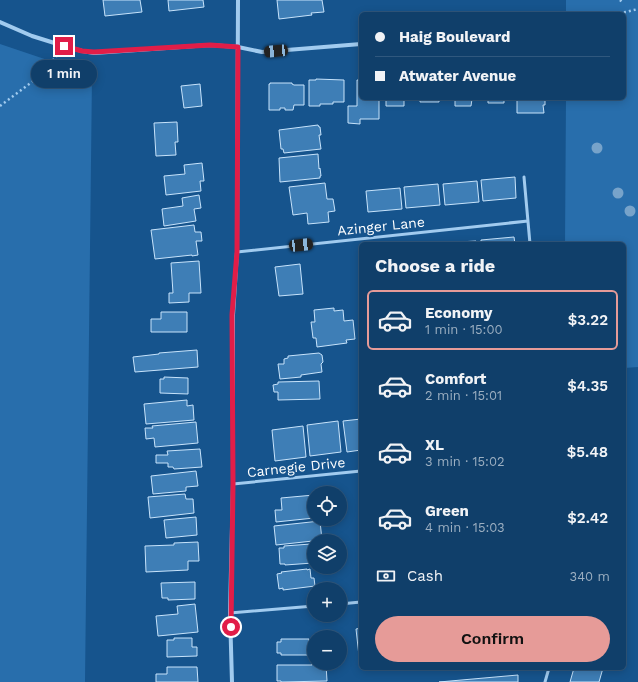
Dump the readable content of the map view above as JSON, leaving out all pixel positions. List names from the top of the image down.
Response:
{
  "streets": {
    "lane": ["Azinger Lane", "Carnegie Drive"]
  },
  "page": {
    "banner": ["Haig Boulevard", "Atwater Avenue"],
    "bubble": "1 min",
    "heading": "Choose a ride",
    "list": [
      {
        "name": "Economy",
        "note": "1 min · 15:00",
        "value": "$3.22"
      },
      {
        "name": "Comfort",
        "note": "2 min · 15:01",
        "value": "$4.35"
      },
      {
        "name": "XL",
        "note": "3 min · 15:02",
        "value": "$5.48"
      },
      {
        "name": "Green",
        "note": "4 min · 15:03",
        "value": "$2.42"
      }
    ],
    "map_buttons": ["+", "−"],
    "pay": ["Cash", "340 m"],
    "buttons": "Confirm"
  }
}
